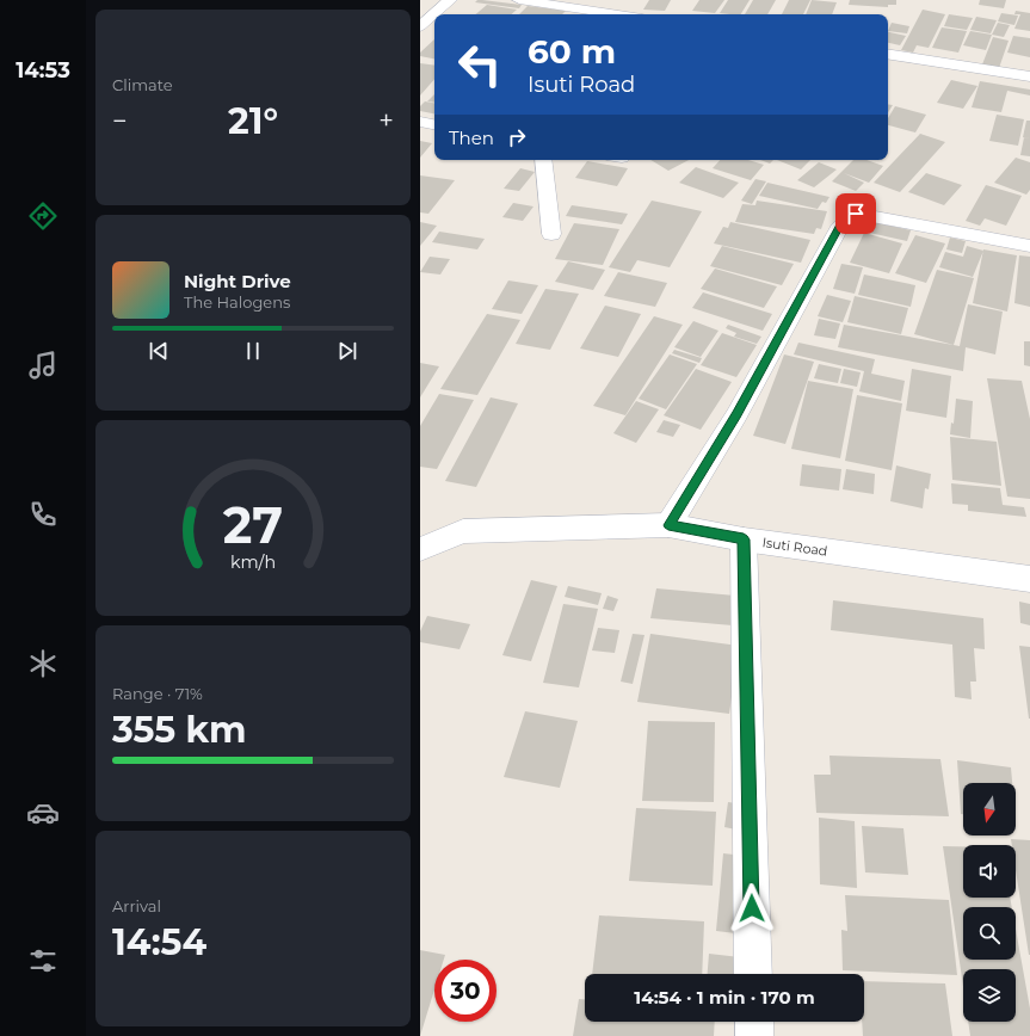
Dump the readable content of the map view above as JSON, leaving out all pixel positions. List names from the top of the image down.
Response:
{
  "streets": {
    "street": ["Isuti Road"]
  },
  "north": "bottom",
  "page": {
    "tabs": "14:53",
    "tile": [
      "Climate",
      ["Range · 71%", "355 km"],
      ["Arrival", "14:54"]
    ],
    "turn": ["60 m", "Isuti Road"],
    "heat": ["−", "21°", "+"],
    "then": "Then",
    "song": ["Night Drive", "The Halogens"],
    "limit": "30",
    "trip": "14:54 · 1 min · 170 m",
    "gauge": ["27", "km/h"]
  }
}
